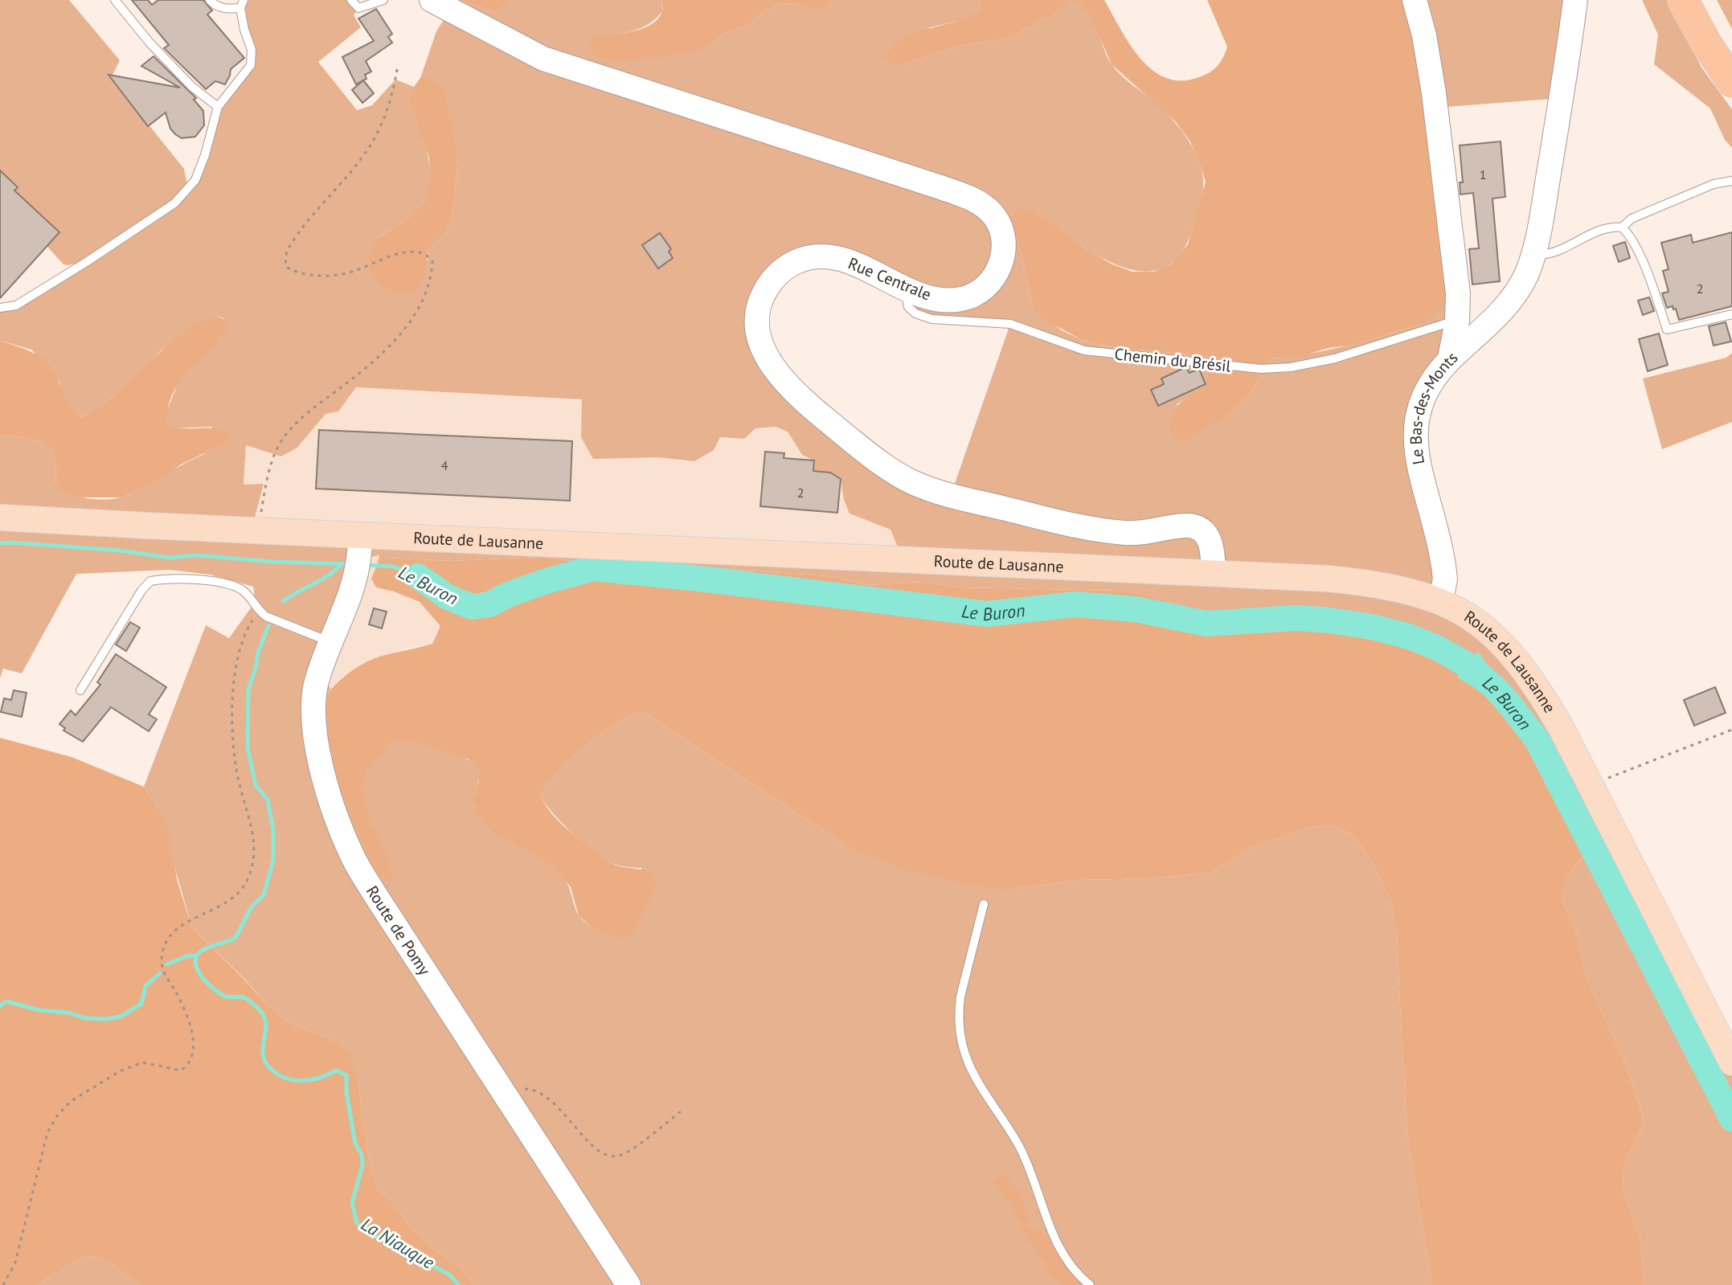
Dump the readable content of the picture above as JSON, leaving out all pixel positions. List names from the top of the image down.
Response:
{
  "streets": {
    "main road": ["Route de Lausanne"],
    "street": ["Rue Centrale", "Le Bas-des-Monts", "Route de Pomy"],
    "lane": ["Chemin du Brésil"]
  },
  "crossings": [
    ["Rue Centrale", "Chemin du Brésil"],
    ["Rue Centrale", "Route de Lausanne"],
    ["Le Bas-des-Monts", "Route de Lausanne"],
    ["Route de Lausanne", "Route de Pomy"]
  ],
  "water": ["Le Buron", "La Niauque"],
  "house_numbers": [
    "1",
    "2",
    "4",
    "2"
  ]
}
